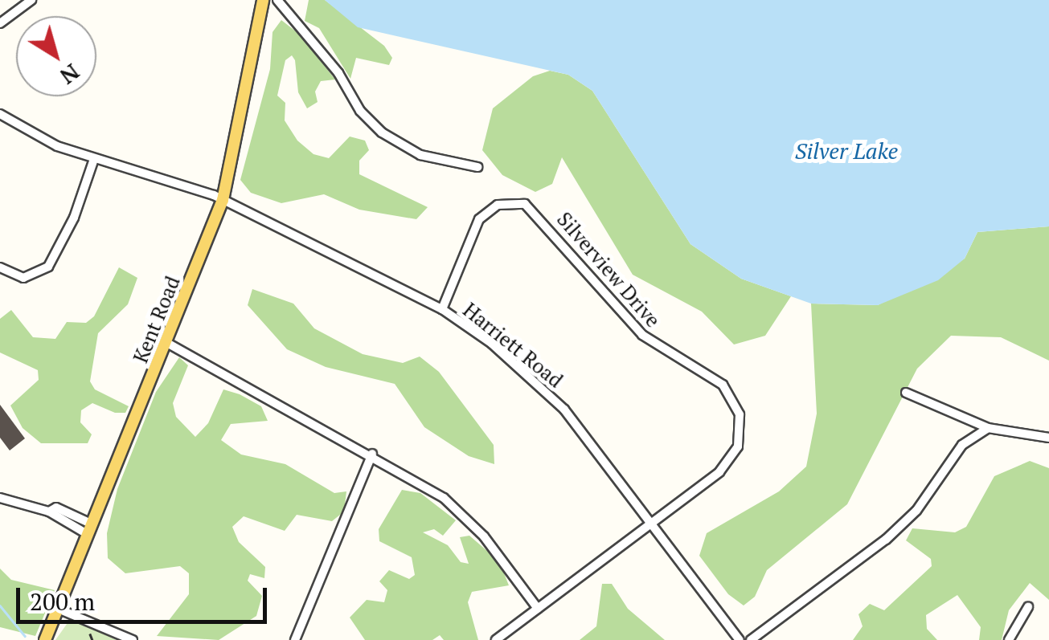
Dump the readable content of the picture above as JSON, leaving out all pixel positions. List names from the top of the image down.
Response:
{
  "streets": {
    "main road": ["Kent Road"],
    "street": ["Silverview Drive", "Harriett Road"]
  },
  "crossings": [
    ["Silverview Drive", "Harriett Road"],
    ["Kent Road", "Harriett Road"]
  ],
  "water": ["Silver Lake"],
  "scale_bar": "200 m",
  "north": "bottom right"
}
